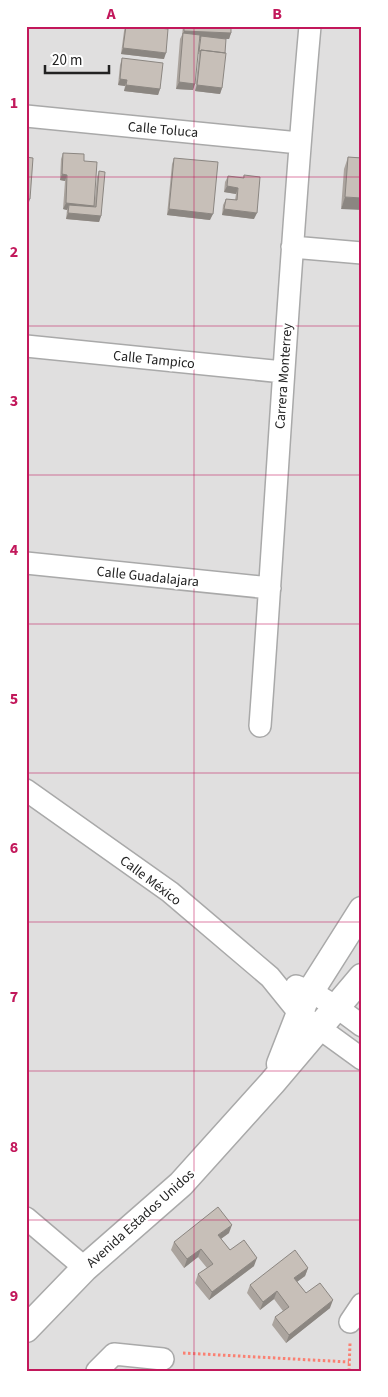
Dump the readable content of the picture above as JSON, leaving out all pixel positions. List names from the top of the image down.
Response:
{
  "streets": {
    "street": [
      "Calle Toluca",
      "Calle Tampico",
      "Carrera Monterrey",
      "Calle Guadalajara",
      "Calle México",
      "Avenida Estados Unidos"
    ]
  },
  "crossings": [
    ["Calle Toluca", "Carrera Monterrey"],
    ["Calle Tampico", "Carrera Monterrey"],
    ["Carrera Monterrey", "Calle Guadalajara"],
    ["Calle México", "Avenida Estados Unidos"]
  ],
  "scale_bar": "20 m",
  "grid": {
    "columns": ["A", "B"],
    "rows": [
      "1",
      "2",
      "3",
      "4",
      "5",
      "6",
      "7",
      "8",
      "9"
    ]
  }
}
